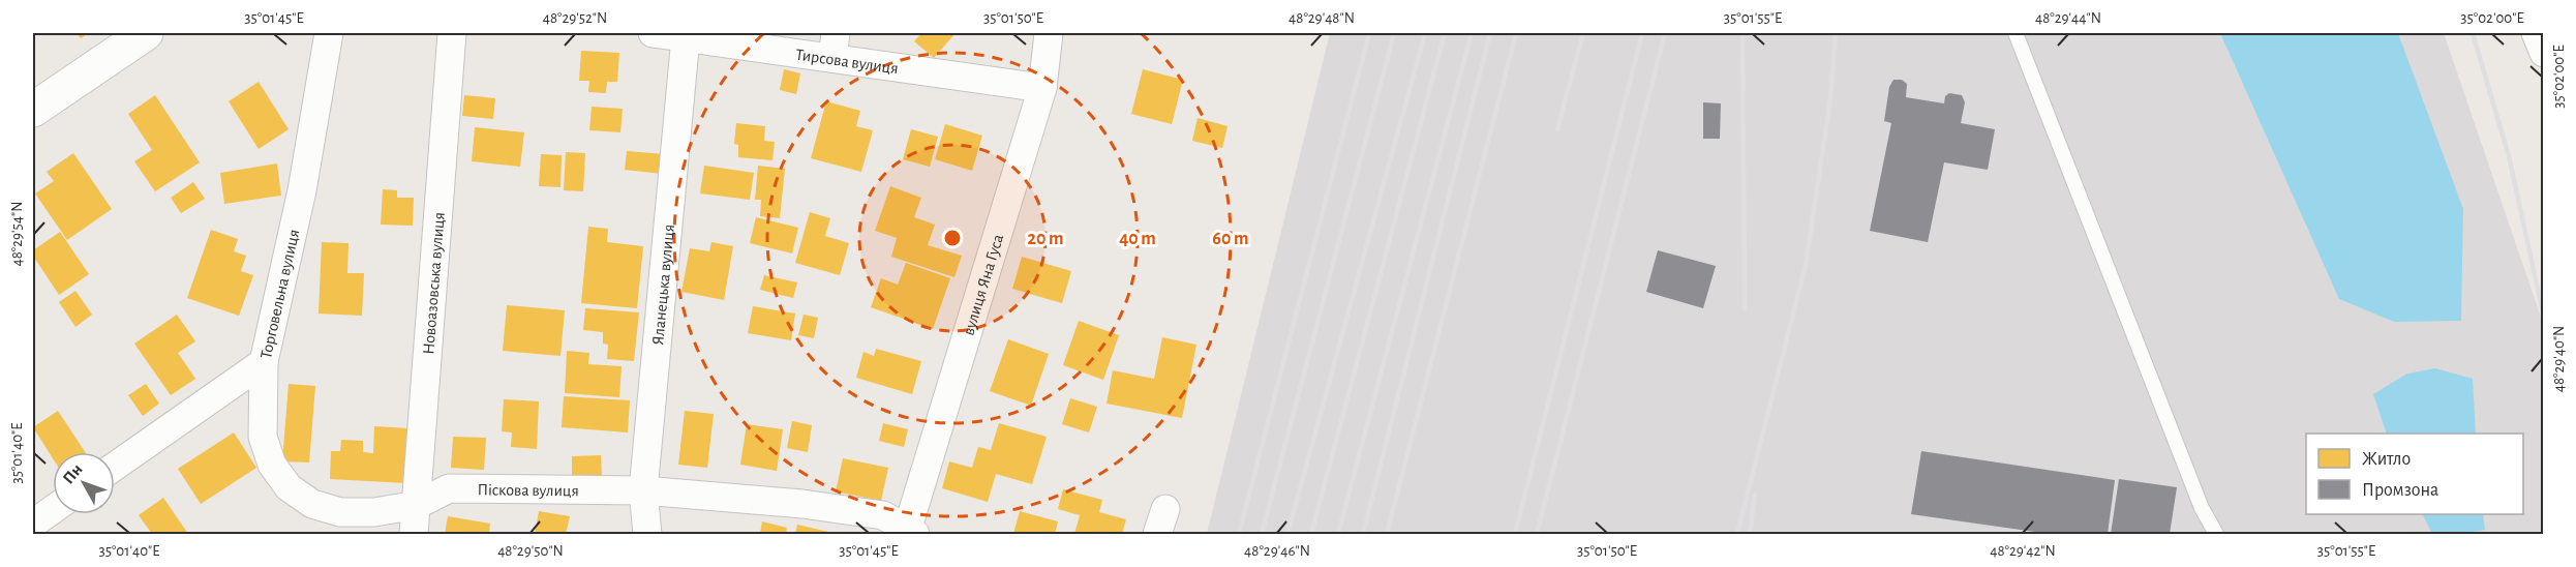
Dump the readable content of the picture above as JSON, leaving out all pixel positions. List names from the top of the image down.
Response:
{
  "streets": {
    "street": [
      "Тирсова вулиця",
      "Новоазовська вулиця",
      "вулиця Яна Гуса",
      "Яланецька вулиця",
      "Торговельна вулиця",
      "Піскова вулиця"
    ]
  },
  "crossings": [
    ["Тирсова вулиця", "вулиця Яна Гуса"],
    ["Тирсова вулиця", "Яланецька вулиця"],
    ["Новоазовська вулиця", "Піскова вулиця"],
    ["вулиця Яна Гуса", "Піскова вулиця"],
    ["Яланецька вулиця", "Піскова вулиця"],
    ["Торговельна вулиця", "Піскова вулиця"]
  ],
  "legend": ["Житло", "Промзона"],
  "north": "top left",
  "coordinates": [
    "35°01'45\"E",
    "48°29'52\"N",
    "35°01'50\"E",
    "48°29'48\"N",
    "35°01'55\"E",
    "48°29'44\"N",
    "35°02'00\"E",
    "48°29'54\"N",
    "48°29'40\"N",
    "35°01'40\"E",
    "48°29'50\"N",
    "48°29'46\"N",
    "48°29'42\"N"
  ],
  "rings": ["20 m", "40 m", "60 m"]
}
